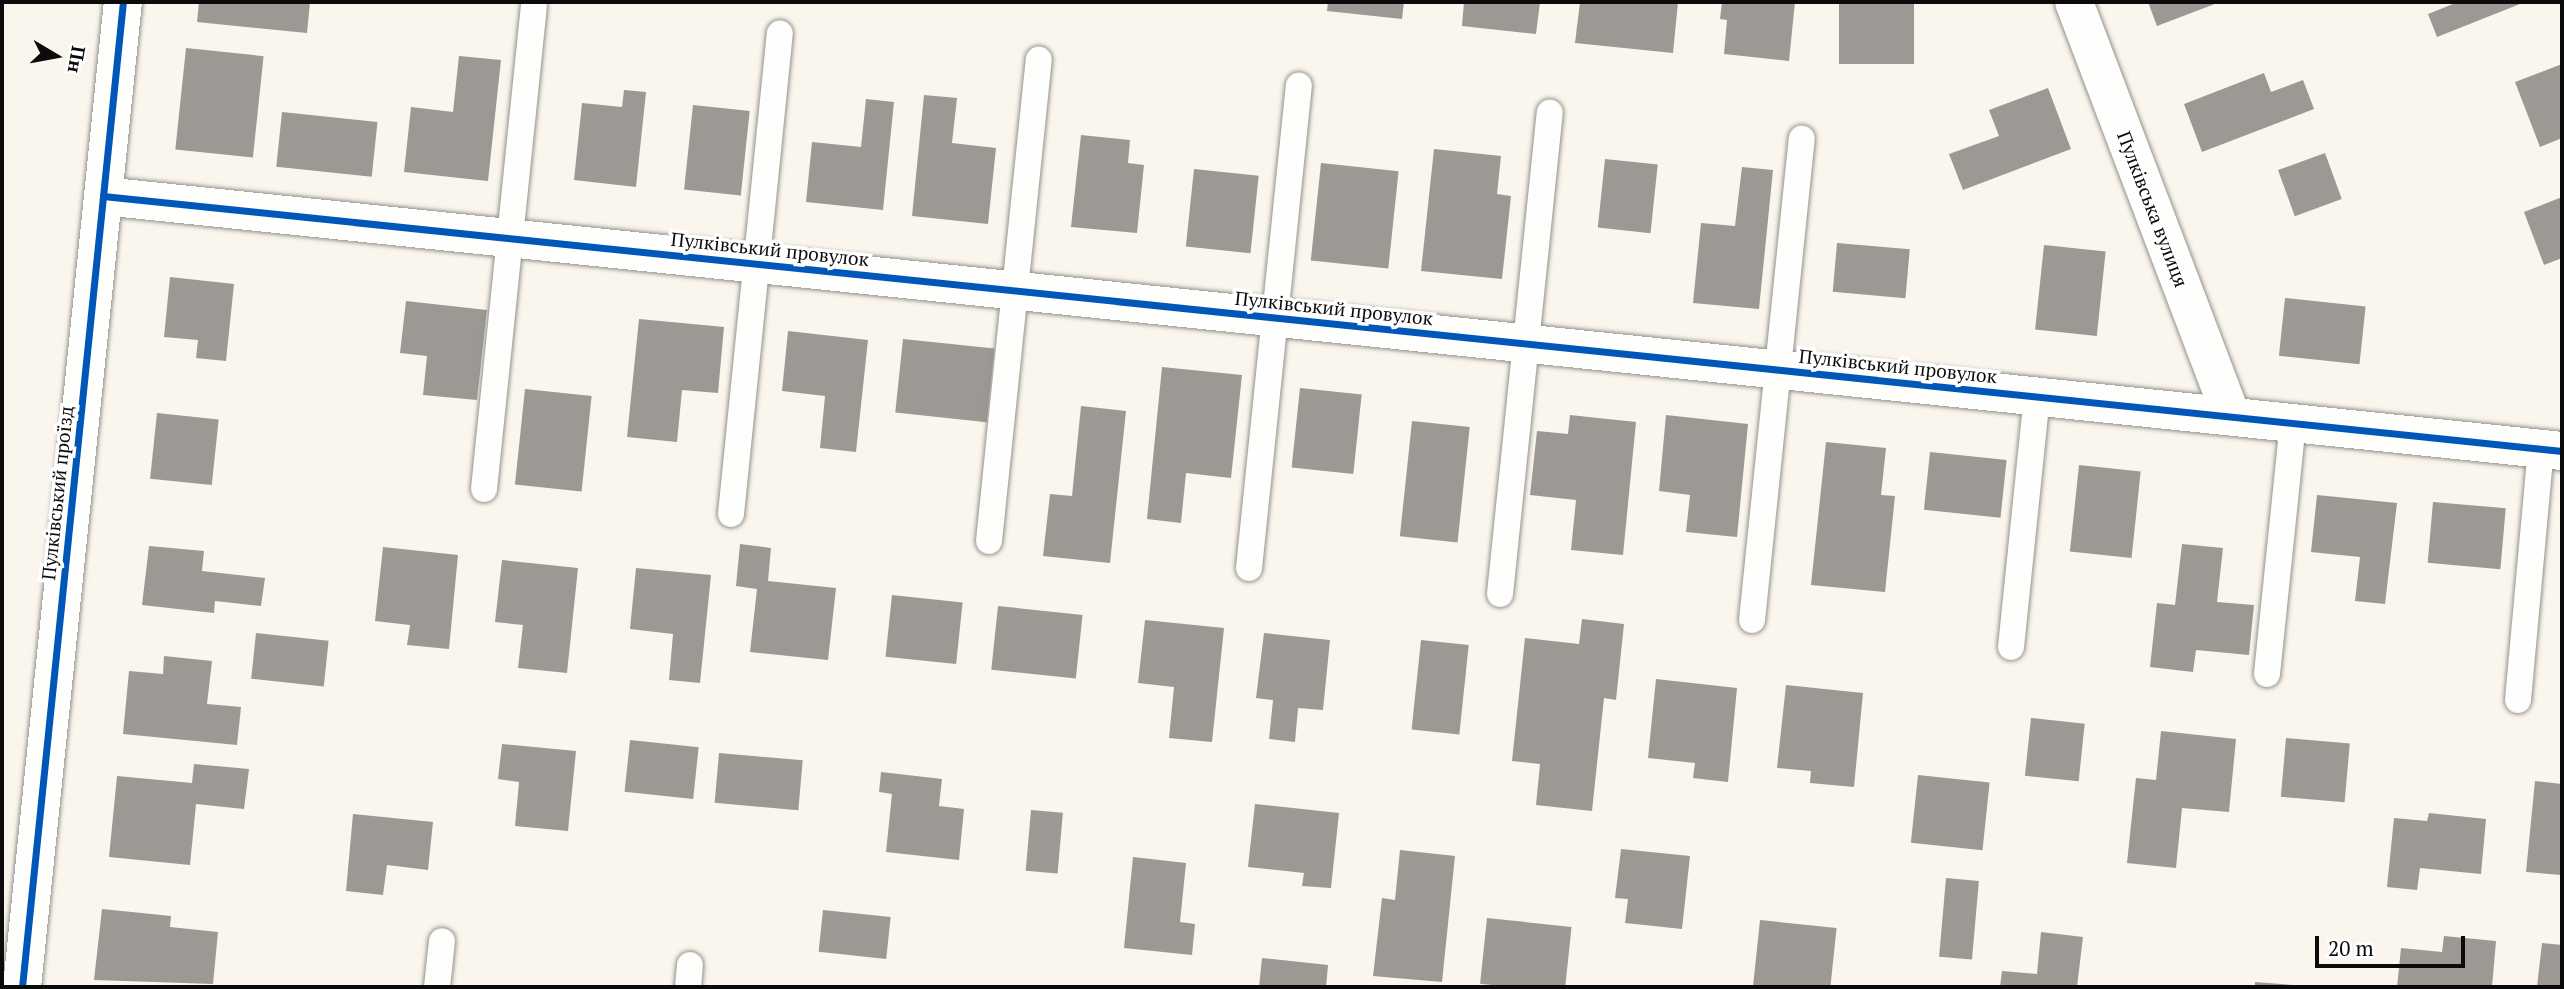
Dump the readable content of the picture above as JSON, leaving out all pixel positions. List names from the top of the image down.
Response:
{
  "streets": {
    "street": ["Пулківська вулиця", "Пулківський провулок", "Пулківський проїзд"]
  },
  "crossings": [
    ["Пулківська вулиця", "Пулківський провулок"],
    ["Пулківський провулок", "Пулківський проїзд"]
  ],
  "scale_bar": "20 m",
  "north": "right"
}
